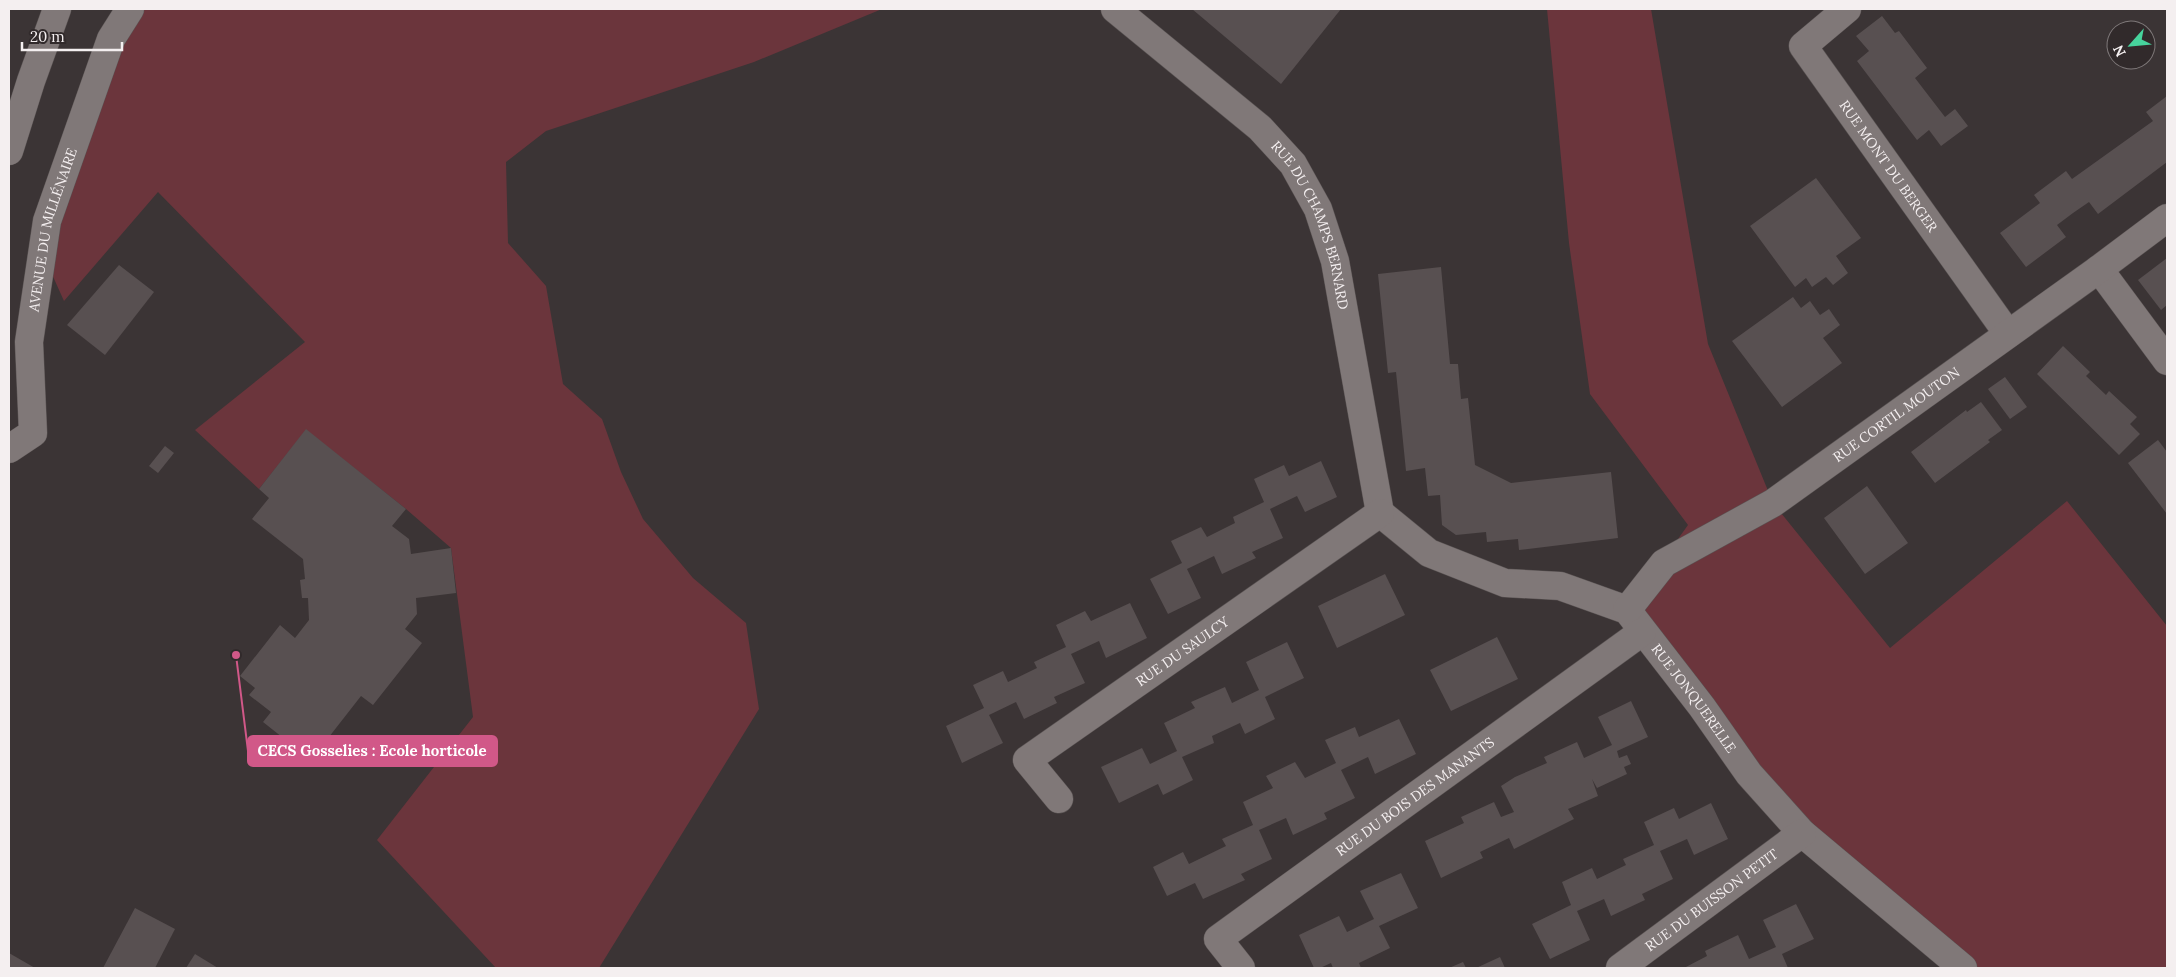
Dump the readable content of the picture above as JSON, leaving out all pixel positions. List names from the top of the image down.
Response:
{
  "streets": {
    "street": [
      "RUE MONT DU BERGER",
      "RUE DU CHAMPS BERNARD",
      "AVENUE DU MILLÉNAIRE",
      "RUE CORTIL MOUTON",
      "RUE DU SAULCY",
      "RUE JONQUERELLE",
      "RUE DU BOIS DES MANANTS",
      "RUE DU BUISSON PETIT"
    ]
  },
  "crossings": [
    ["RUE MONT DU BERGER", "RUE CORTIL MOUTON"],
    ["RUE DU CHAMPS BERNARD", "RUE DU SAULCY"],
    ["RUE CORTIL MOUTON", "RUE JONQUERELLE"],
    ["RUE JONQUERELLE", "RUE DU BOIS DES MANANTS"],
    ["RUE JONQUERELLE", "RUE DU BUISSON PETIT"]
  ],
  "places": ["CECS Gosselies : Ecole horticole"],
  "scale_bar": "20 m",
  "north": "bottom left"
}
